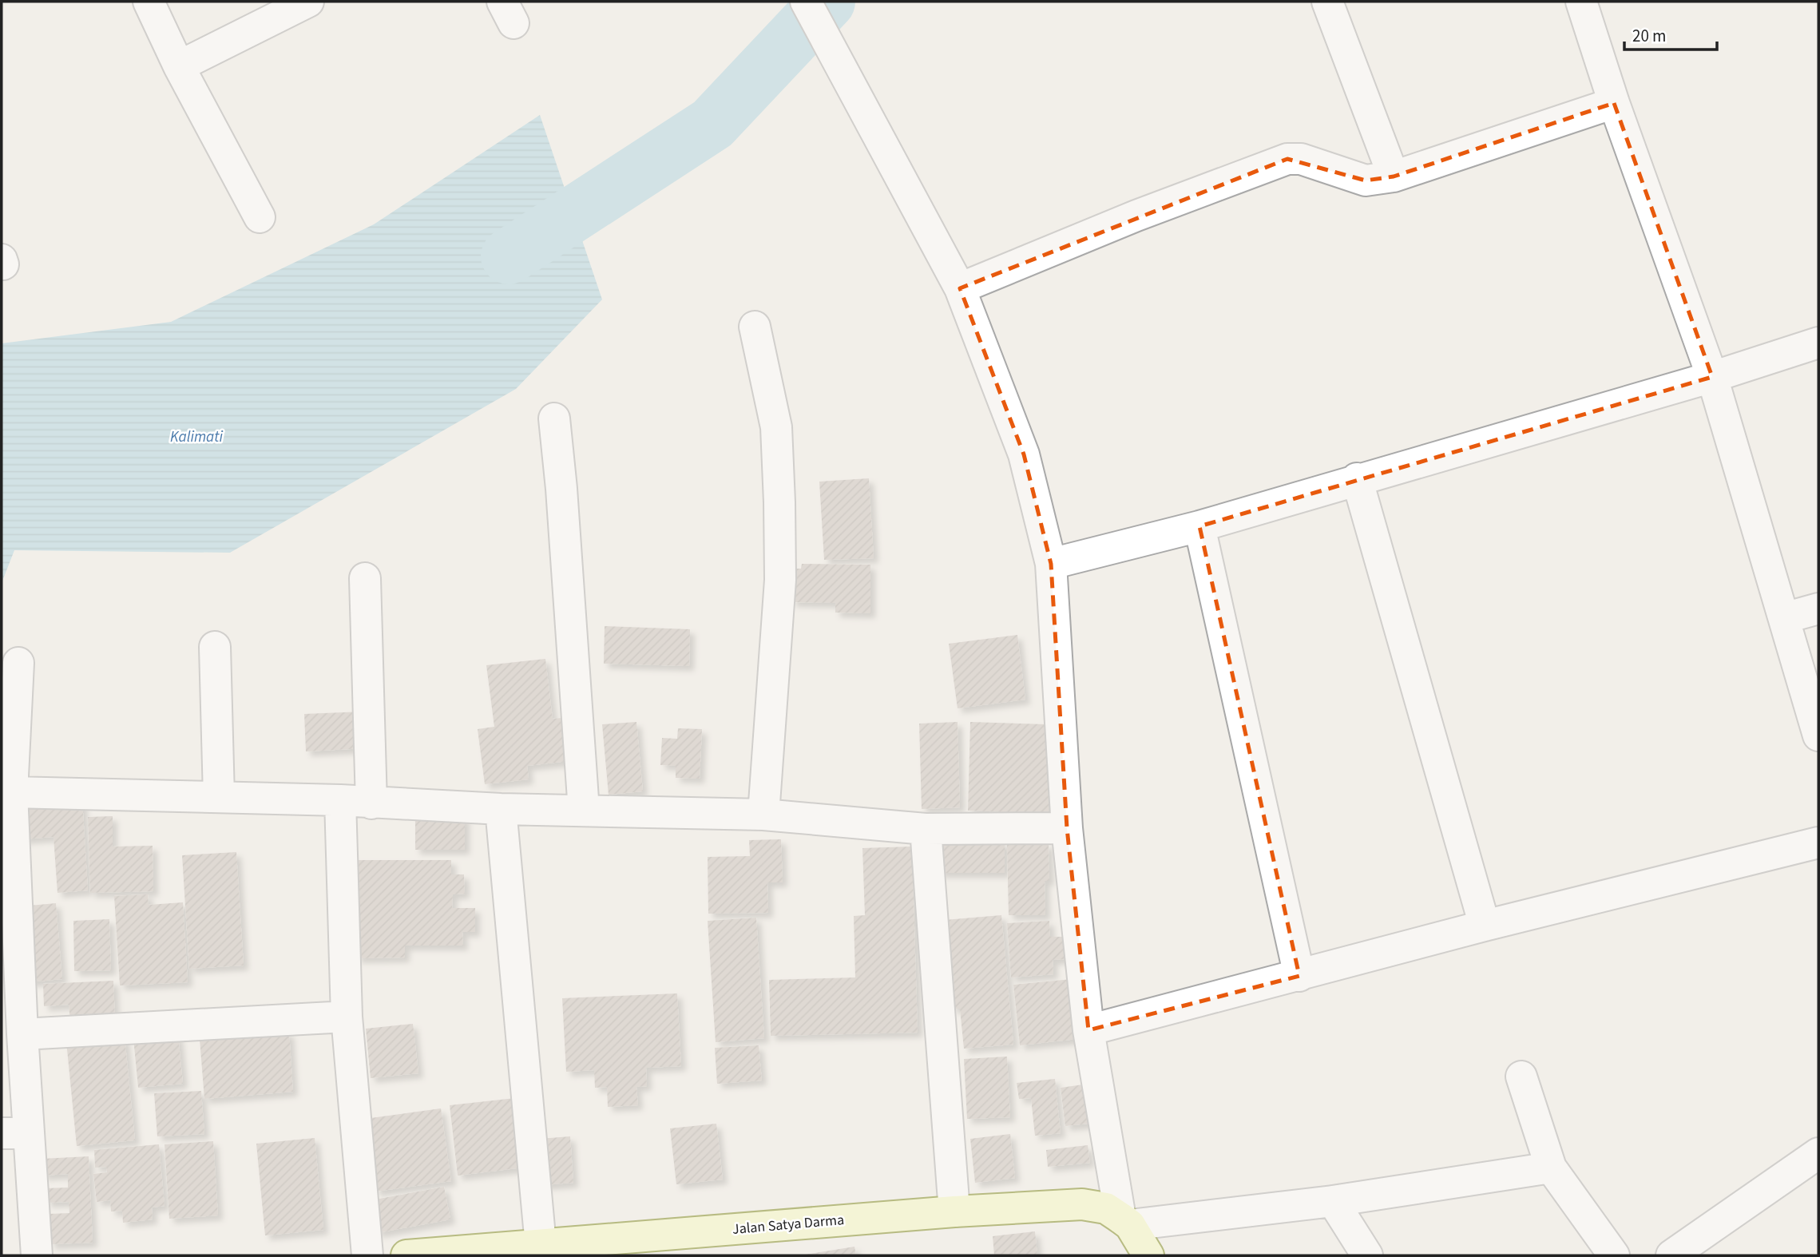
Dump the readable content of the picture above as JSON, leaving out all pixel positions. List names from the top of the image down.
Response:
{
  "streets": {
    "main road": ["Jalan Satya Darma"]
  },
  "water": ["Kalimati"],
  "scale_bar": "20 m"
}
